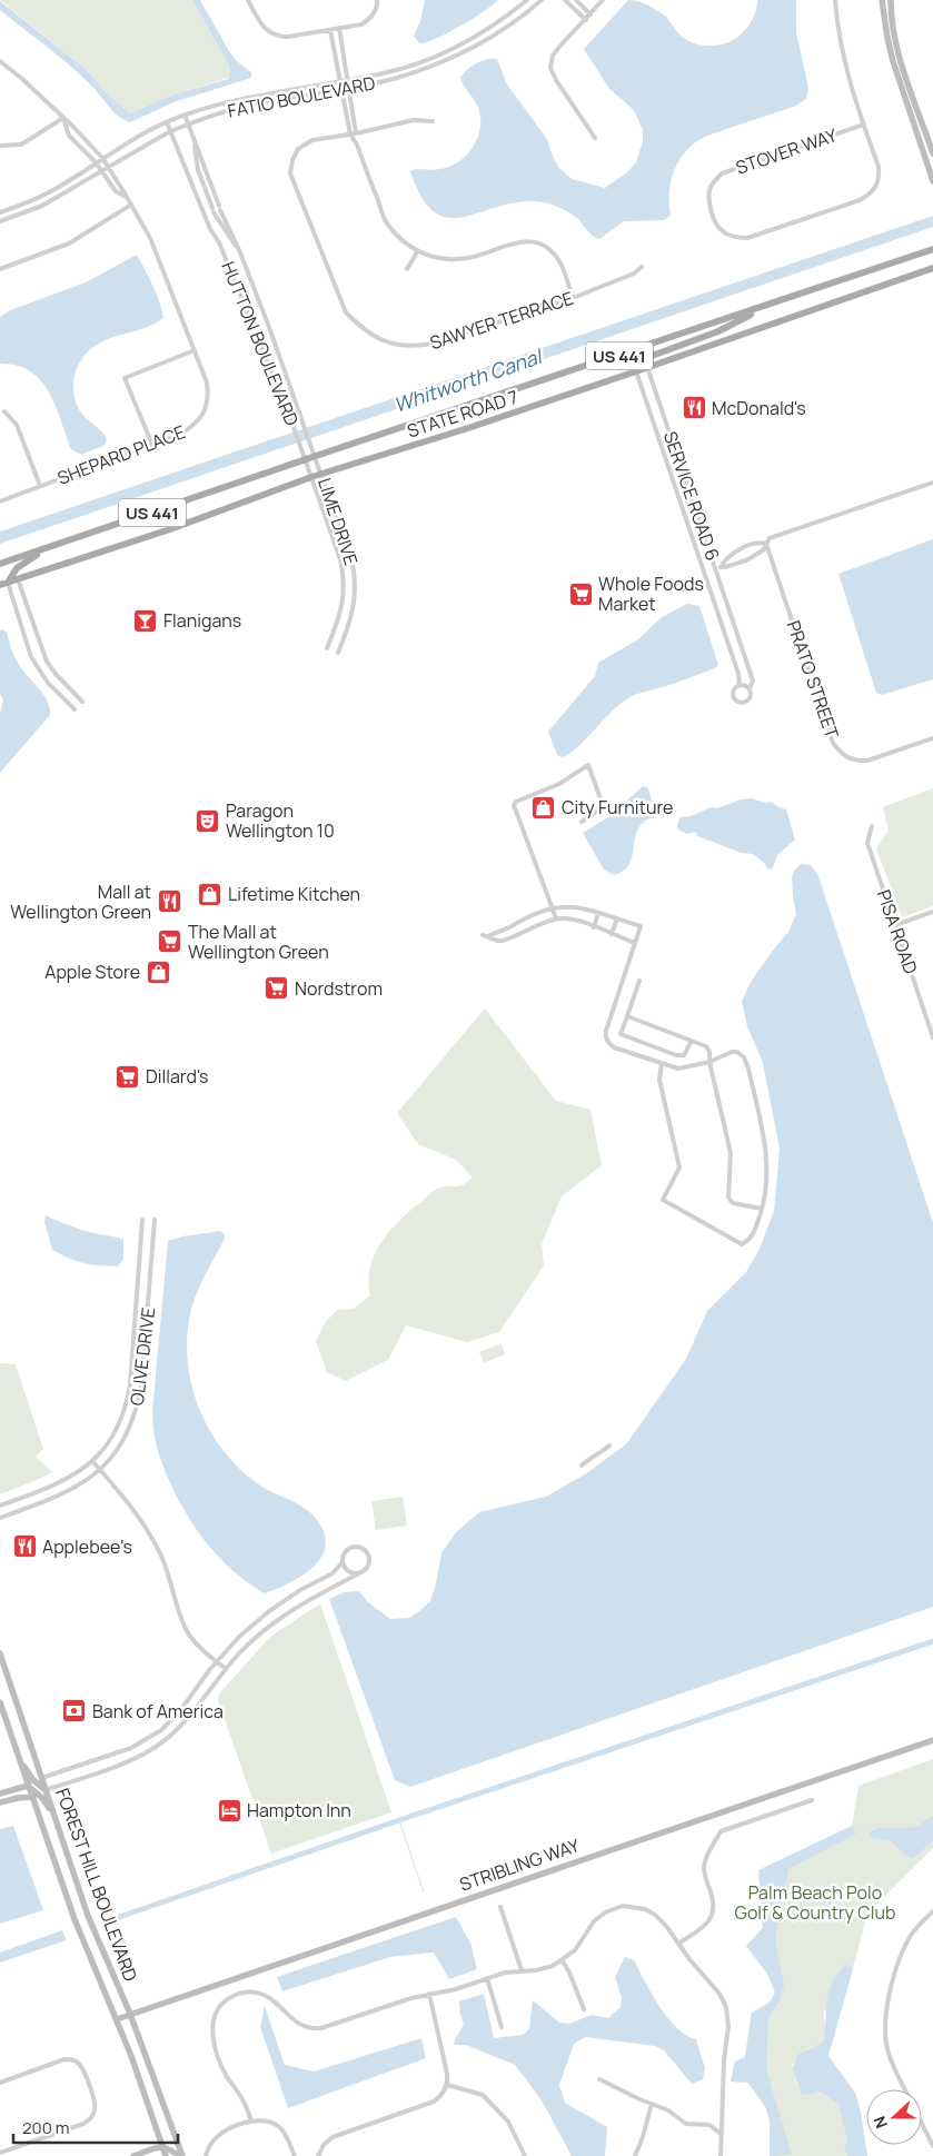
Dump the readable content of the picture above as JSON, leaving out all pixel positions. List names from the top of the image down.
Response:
{
  "streets": {
    "main road": ["US 441", "STATE ROAD 7"],
    "street": [
      "FATIO BOULEVARD",
      "STOVER WAY",
      "SAWYER TERRACE",
      "HUTTON BOULEVARD",
      "SHEPARD PLACE",
      "SERVICE ROAD 6",
      "LIME DRIVE",
      "PRATO STREET",
      "PISA ROAD",
      "OLIVE DRIVE",
      "STRIBLING WAY",
      "FOREST HILL BOULEVARD"
    ]
  },
  "crossings": [
    ["FATIO BOULEVARD", "HUTTON BOULEVARD"],
    ["FATIO BOULEVARD", "SHEPARD PLACE"],
    ["HUTTON BOULEVARD", "STATE ROAD 7"],
    ["HUTTON BOULEVARD", "LIME DRIVE"],
    ["STATE ROAD 7", "SERVICE ROAD 6"],
    ["STATE ROAD 7", "LIME DRIVE"],
    ["STRIBLING WAY", "FOREST HILL BOULEVARD"]
  ],
  "water": ["Whitworth Canal"],
  "parks": ["Palm Beach Polo Golf & Country Club"],
  "places": {
    "restaurant": ["McDonald's", "Mall at Wellington Green", "Applebee's"],
    "supermarket": [
      "Whole Foods Market",
      "The Mall at Wellington Green",
      "Nordstrom",
      "Dillard's"
    ],
    "bar": ["Flanigans"],
    "shop": ["City Furniture", "Lifetime Kitchen", "Apple Store"],
    "theatre": ["Paragon Wellington 10"],
    "bank": ["Bank of America"],
    "hotel": ["Hampton Inn"]
  },
  "scale_bar": "200 m",
  "north": "left"
}
